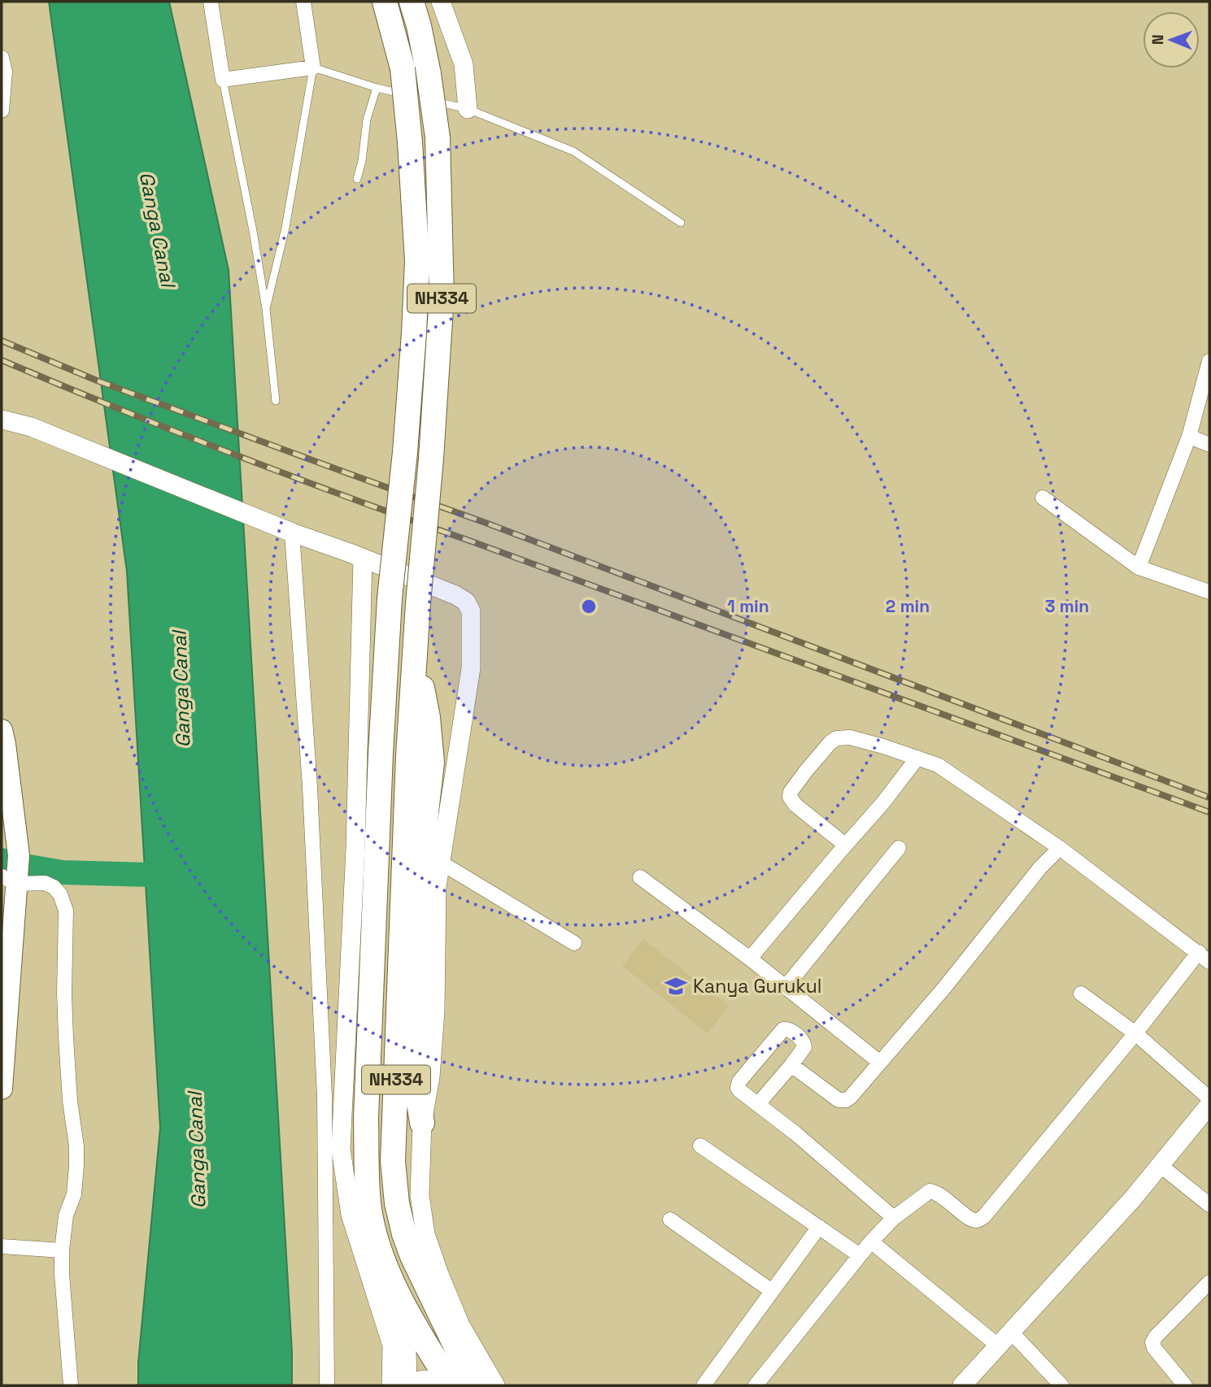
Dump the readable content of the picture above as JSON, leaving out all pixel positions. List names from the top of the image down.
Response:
{
  "streets": {
    "highway": ["NH334"]
  },
  "water": ["Ganga Canal"],
  "places": {
    "school or university": ["Kanya Gurukul"]
  },
  "north": "left",
  "rings": ["1 min", "2 min", "3 min"]
}
